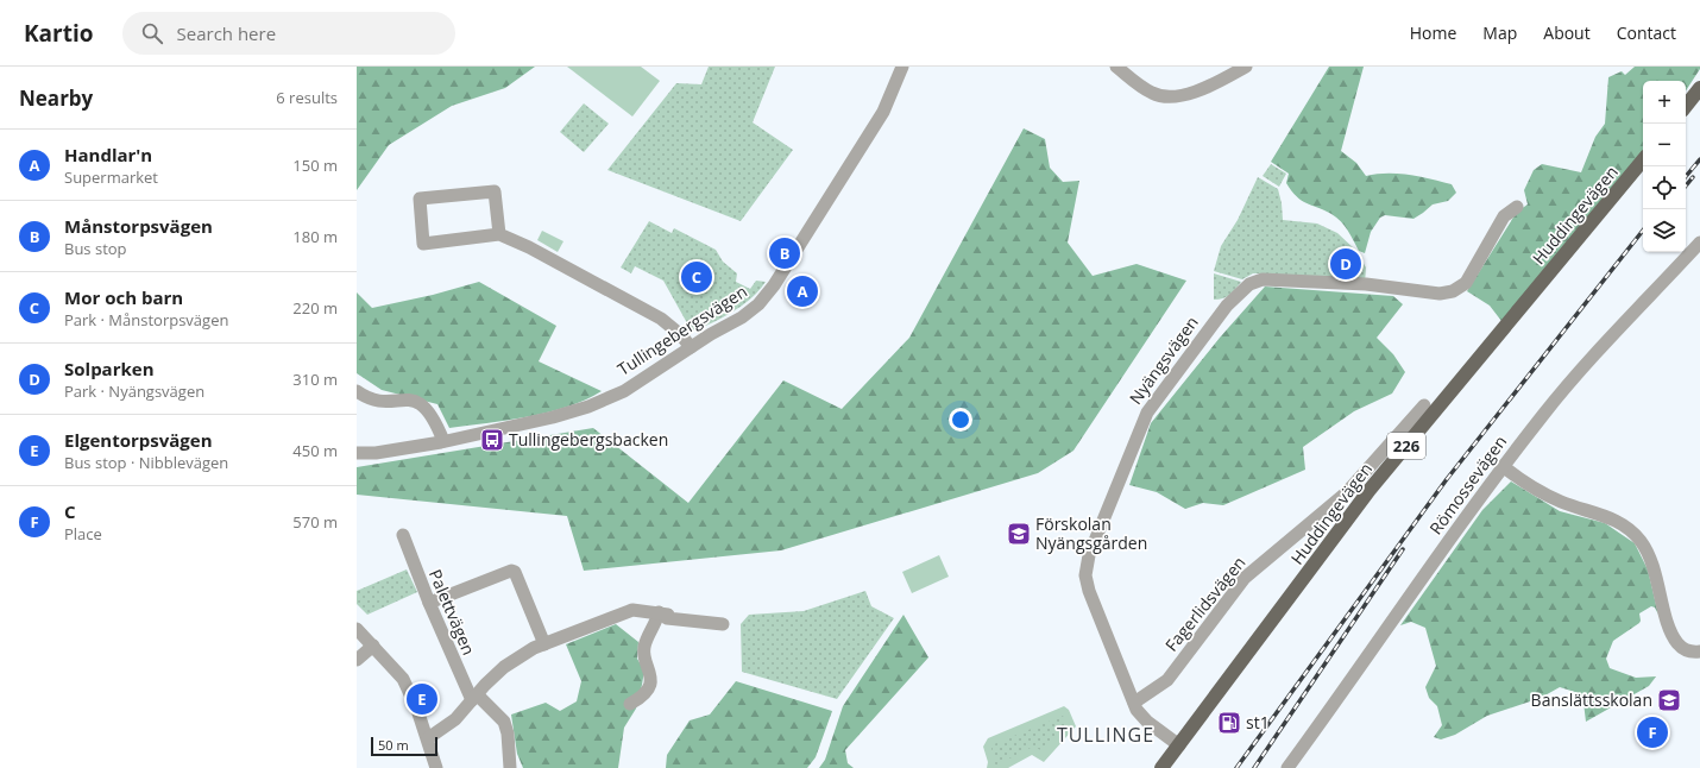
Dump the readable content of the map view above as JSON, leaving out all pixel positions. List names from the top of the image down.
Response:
{
  "streets": {
    "main road": ["Huddingevägen", "226"],
    "street": [
      "Tullingebergsvägen",
      "Nyängsvägen",
      "Römossevägen",
      "Fagerlidsvägen",
      "Palettvägen"
    ]
  },
  "crossings": [
    ["Huddingevägen", "Nyängsvägen"],
    ["Nyängsvägen", "Fagerlidsvägen"]
  ],
  "districts": ["TULLINGE"],
  "places": {
    "bus stop": ["Tullingebergsbacken"],
    "school or university": ["Förskolan Nyängsgården", "Banslättsskolan"],
    "fuel station": ["st1"]
  },
  "scale_bar": "50 m",
  "page": {
    "header": "Kartio",
    "search": "Search here",
    "nav": [
      "Home",
      "Map",
      "About",
      "Contact"
    ],
    "heading": ["Nearby", "6 results"],
    "map_buttons": ["+", "−"],
    "list": [
      {
        "mark": "A",
        "name": "Handlar'n",
        "note": "Supermarket",
        "value": "150 m"
      },
      {
        "mark": "B",
        "name": "Månstorpsvägen",
        "note": "Bus stop",
        "value": "180 m"
      },
      {
        "mark": "C",
        "name": "Mor och barn",
        "note": "Park · Månstorpsvägen",
        "value": "220 m"
      },
      {
        "mark": "D",
        "name": "Solparken",
        "note": "Park · Nyängsvägen",
        "value": "310 m"
      },
      {
        "mark": "E",
        "name": "Elgentorpsvägen",
        "note": "Bus stop · Nibblevägen",
        "value": "450 m"
      },
      {
        "mark": "F",
        "name": "C",
        "note": "Place",
        "value": "570 m"
      }
    ],
    "pins": [
      "B",
      "D",
      "C",
      "A",
      "E",
      "F"
    ],
    "scale": "50 m"
  }
}
